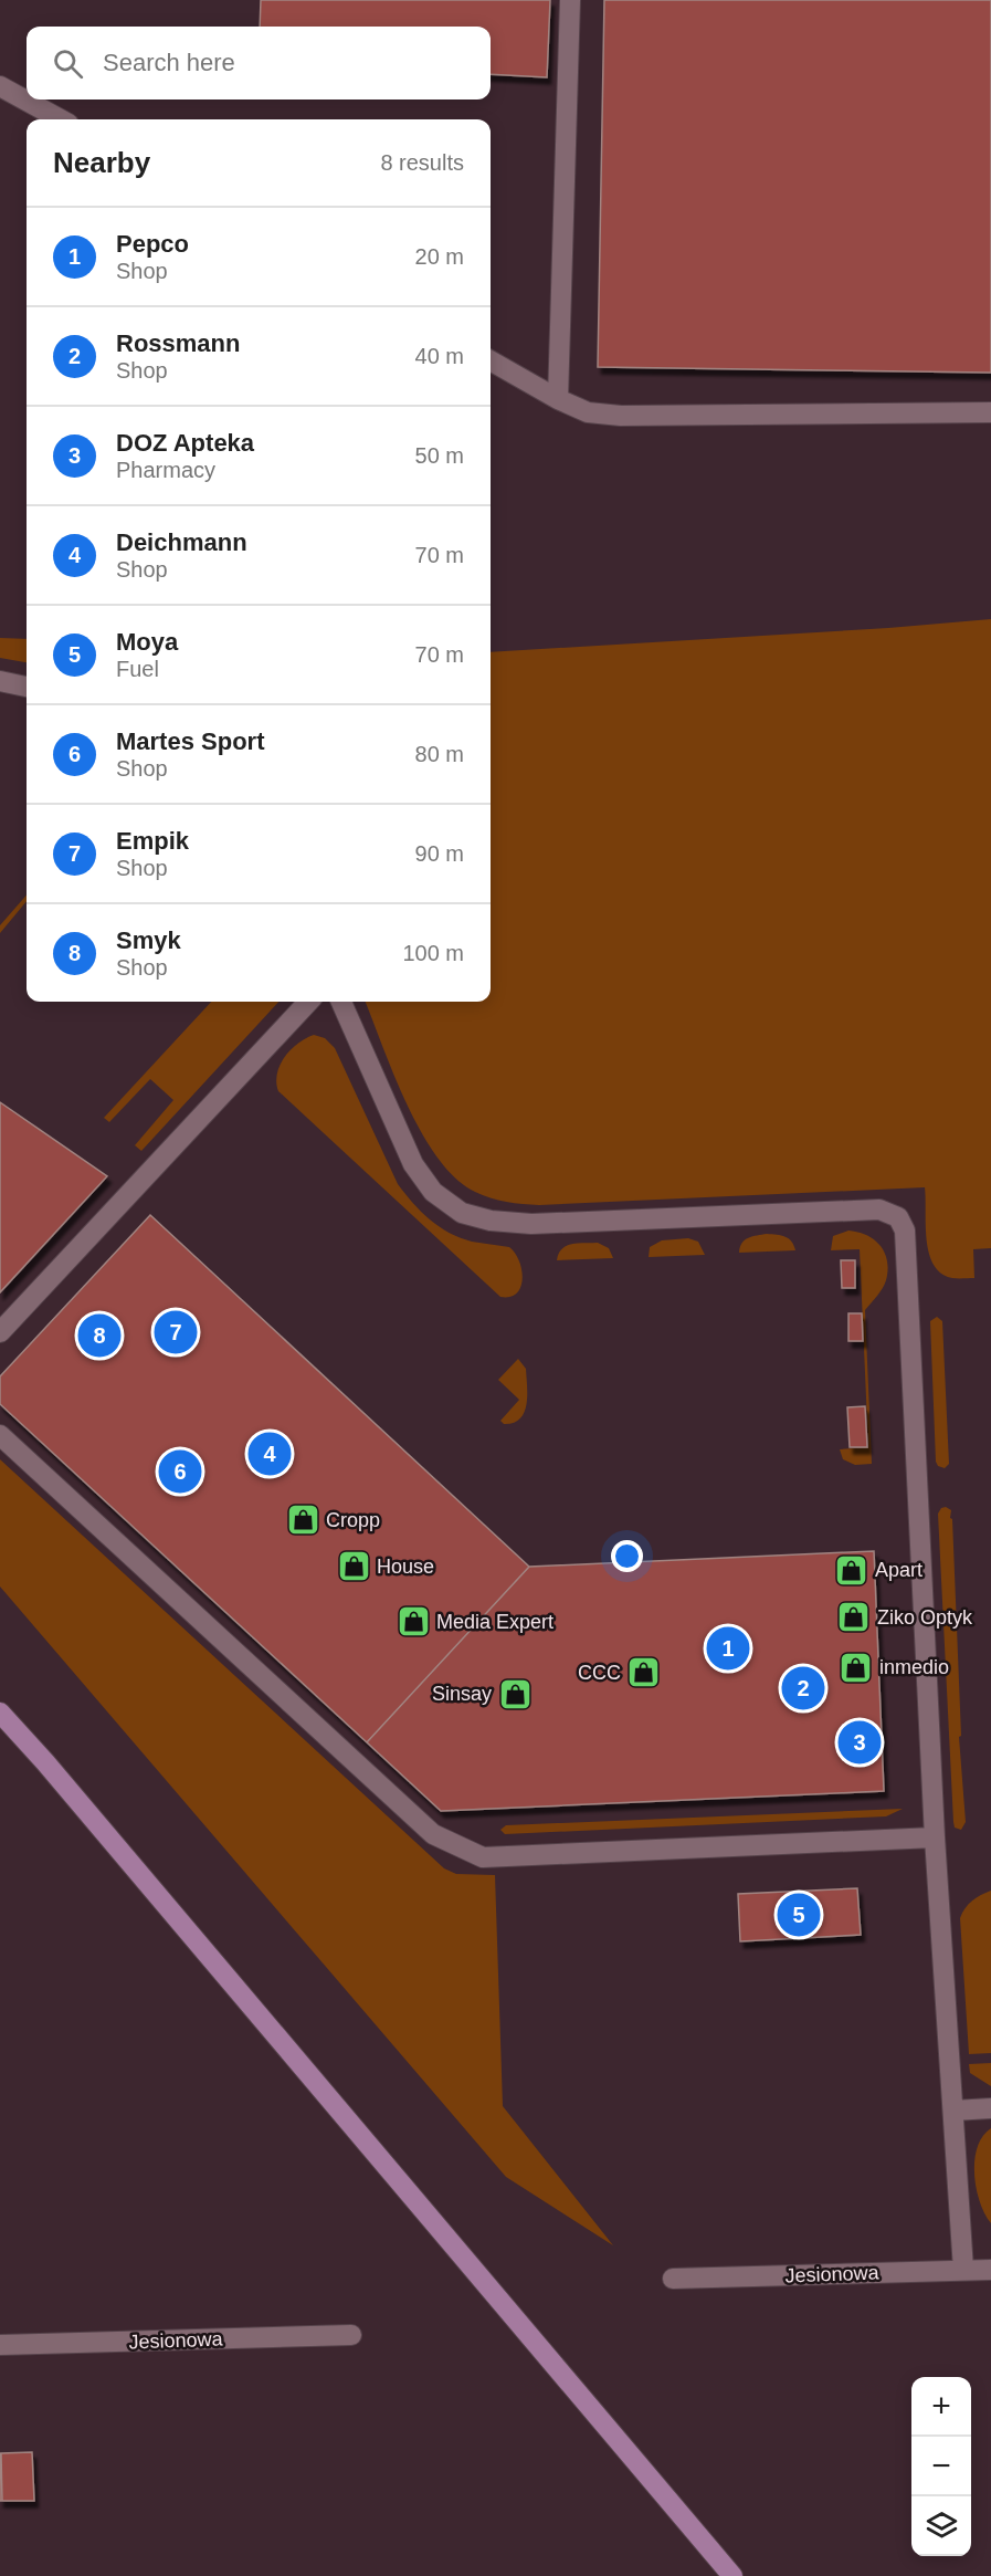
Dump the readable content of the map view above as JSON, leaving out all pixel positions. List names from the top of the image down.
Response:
{
  "streets": {
    "street": ["Jesionowa"]
  },
  "places": {
    "shop": [
      "Cropp",
      "House",
      "Apart",
      "Ziko Optyk",
      "Media Expert",
      "inmedio",
      "CCC",
      "Sinsay"
    ]
  },
  "page": {
    "search": "Search here",
    "heading": ["Nearby", "8 results"],
    "list": [
      {
        "mark": "1",
        "name": "Pepco",
        "note": "Shop",
        "value": "20 m"
      },
      {
        "mark": "2",
        "name": "Rossmann",
        "note": "Shop",
        "value": "40 m"
      },
      {
        "mark": "3",
        "name": "DOZ Apteka",
        "note": "Pharmacy",
        "value": "50 m"
      },
      {
        "mark": "4",
        "name": "Deichmann",
        "note": "Shop",
        "value": "70 m"
      },
      {
        "mark": "5",
        "name": "Moya",
        "note": "Fuel",
        "value": "70 m"
      },
      {
        "mark": "6",
        "name": "Martes Sport",
        "note": "Shop",
        "value": "80 m"
      },
      {
        "mark": "7",
        "name": "Empik",
        "note": "Shop",
        "value": "90 m"
      },
      {
        "mark": "8",
        "name": "Smyk",
        "note": "Shop",
        "value": "100 m"
      }
    ],
    "pins": [
      "7",
      "8",
      "4",
      "6",
      "1",
      "2",
      "3",
      "5"
    ],
    "map_buttons": ["+", "−"]
  }
}
